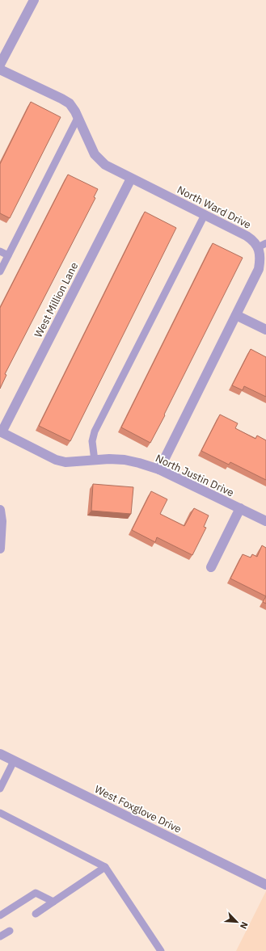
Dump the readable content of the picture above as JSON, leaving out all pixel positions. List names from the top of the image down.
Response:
{
  "streets": {
    "street": [
      "North Ward Drive",
      "West Million Lane",
      "North Justin Drive",
      "West Foxglove Drive"
    ]
  },
  "crossings": [
    ["North Ward Drive", "West Million Lane"],
    ["North Ward Drive", "North Justin Drive"],
    ["West Million Lane", "North Justin Drive"]
  ],
  "north": "bottom right"
}
